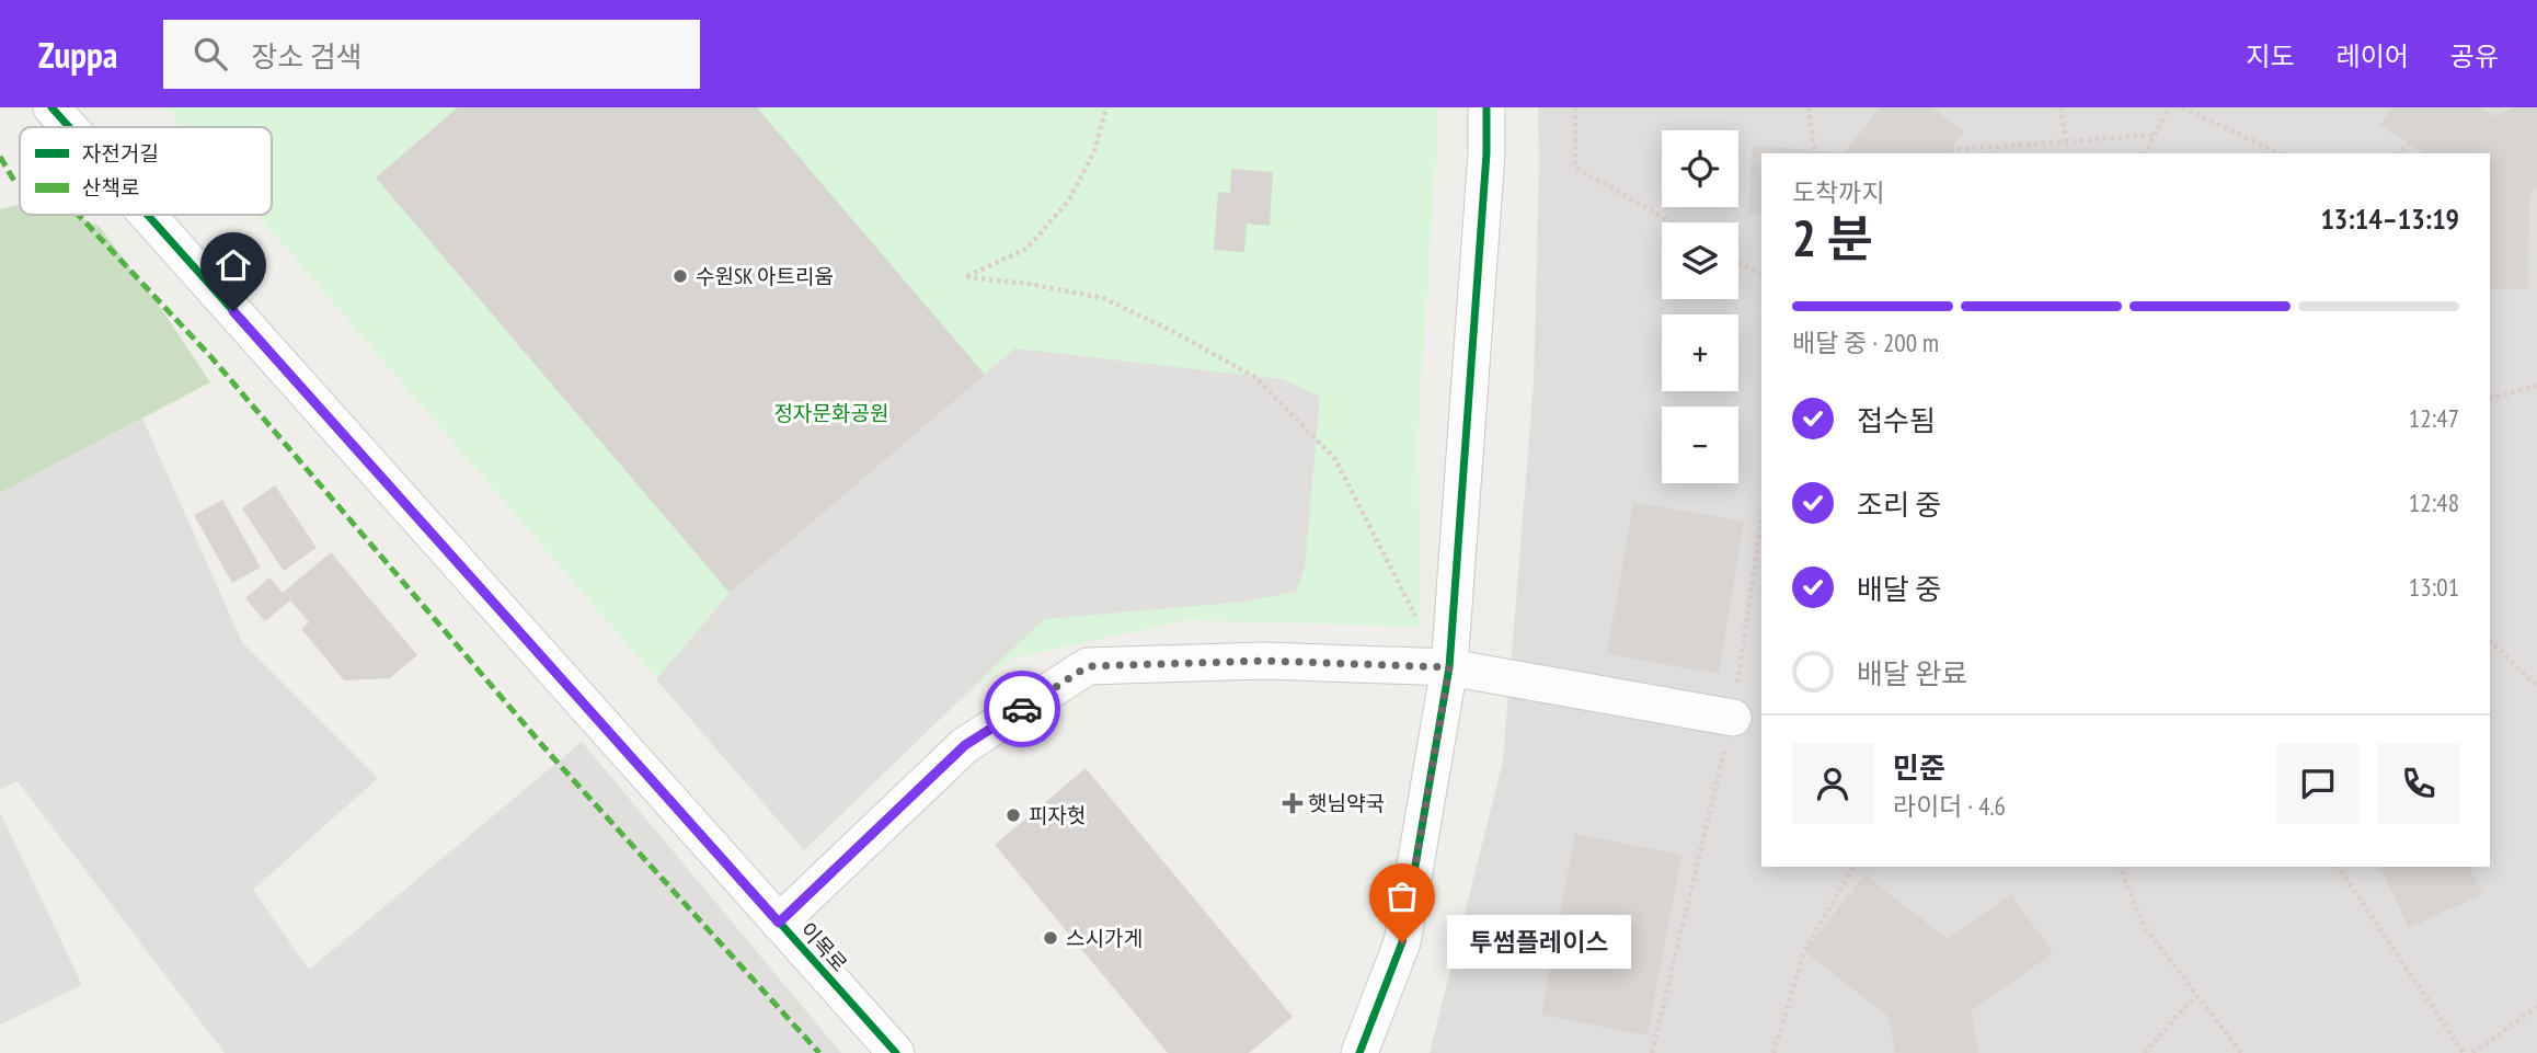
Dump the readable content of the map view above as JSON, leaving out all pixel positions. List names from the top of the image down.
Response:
{
  "streets": {
    "street": ["이목로"]
  },
  "parks": ["정자문화공원"],
  "places": {
    "other": [
      "수원SK 아트리움",
      "피자헛",
      "스시가게",
      "투썸플레이스"
    ],
    "health": ["햇님약국"]
  },
  "legend": ["자전거길", "산책로"],
  "page": {
    "header": "Zuppa",
    "search": "장소 검색",
    "nav": ["지도", "레이어", "공유"],
    "map_buttons": ["+", "−"],
    "heading": ["2 분", "도착까지", "13:14–13:19"],
    "panel": ["민준", "라이더 · 4.6"],
    "bar": "배달 중 · 200 m",
    "list": [
      ["접수됨", "12:47"],
      ["조리 중", "12:48"],
      ["배달 중", "13:01"],
      "배달 완료"
    ],
    "bubble": "투썸플레이스"
  }
}
